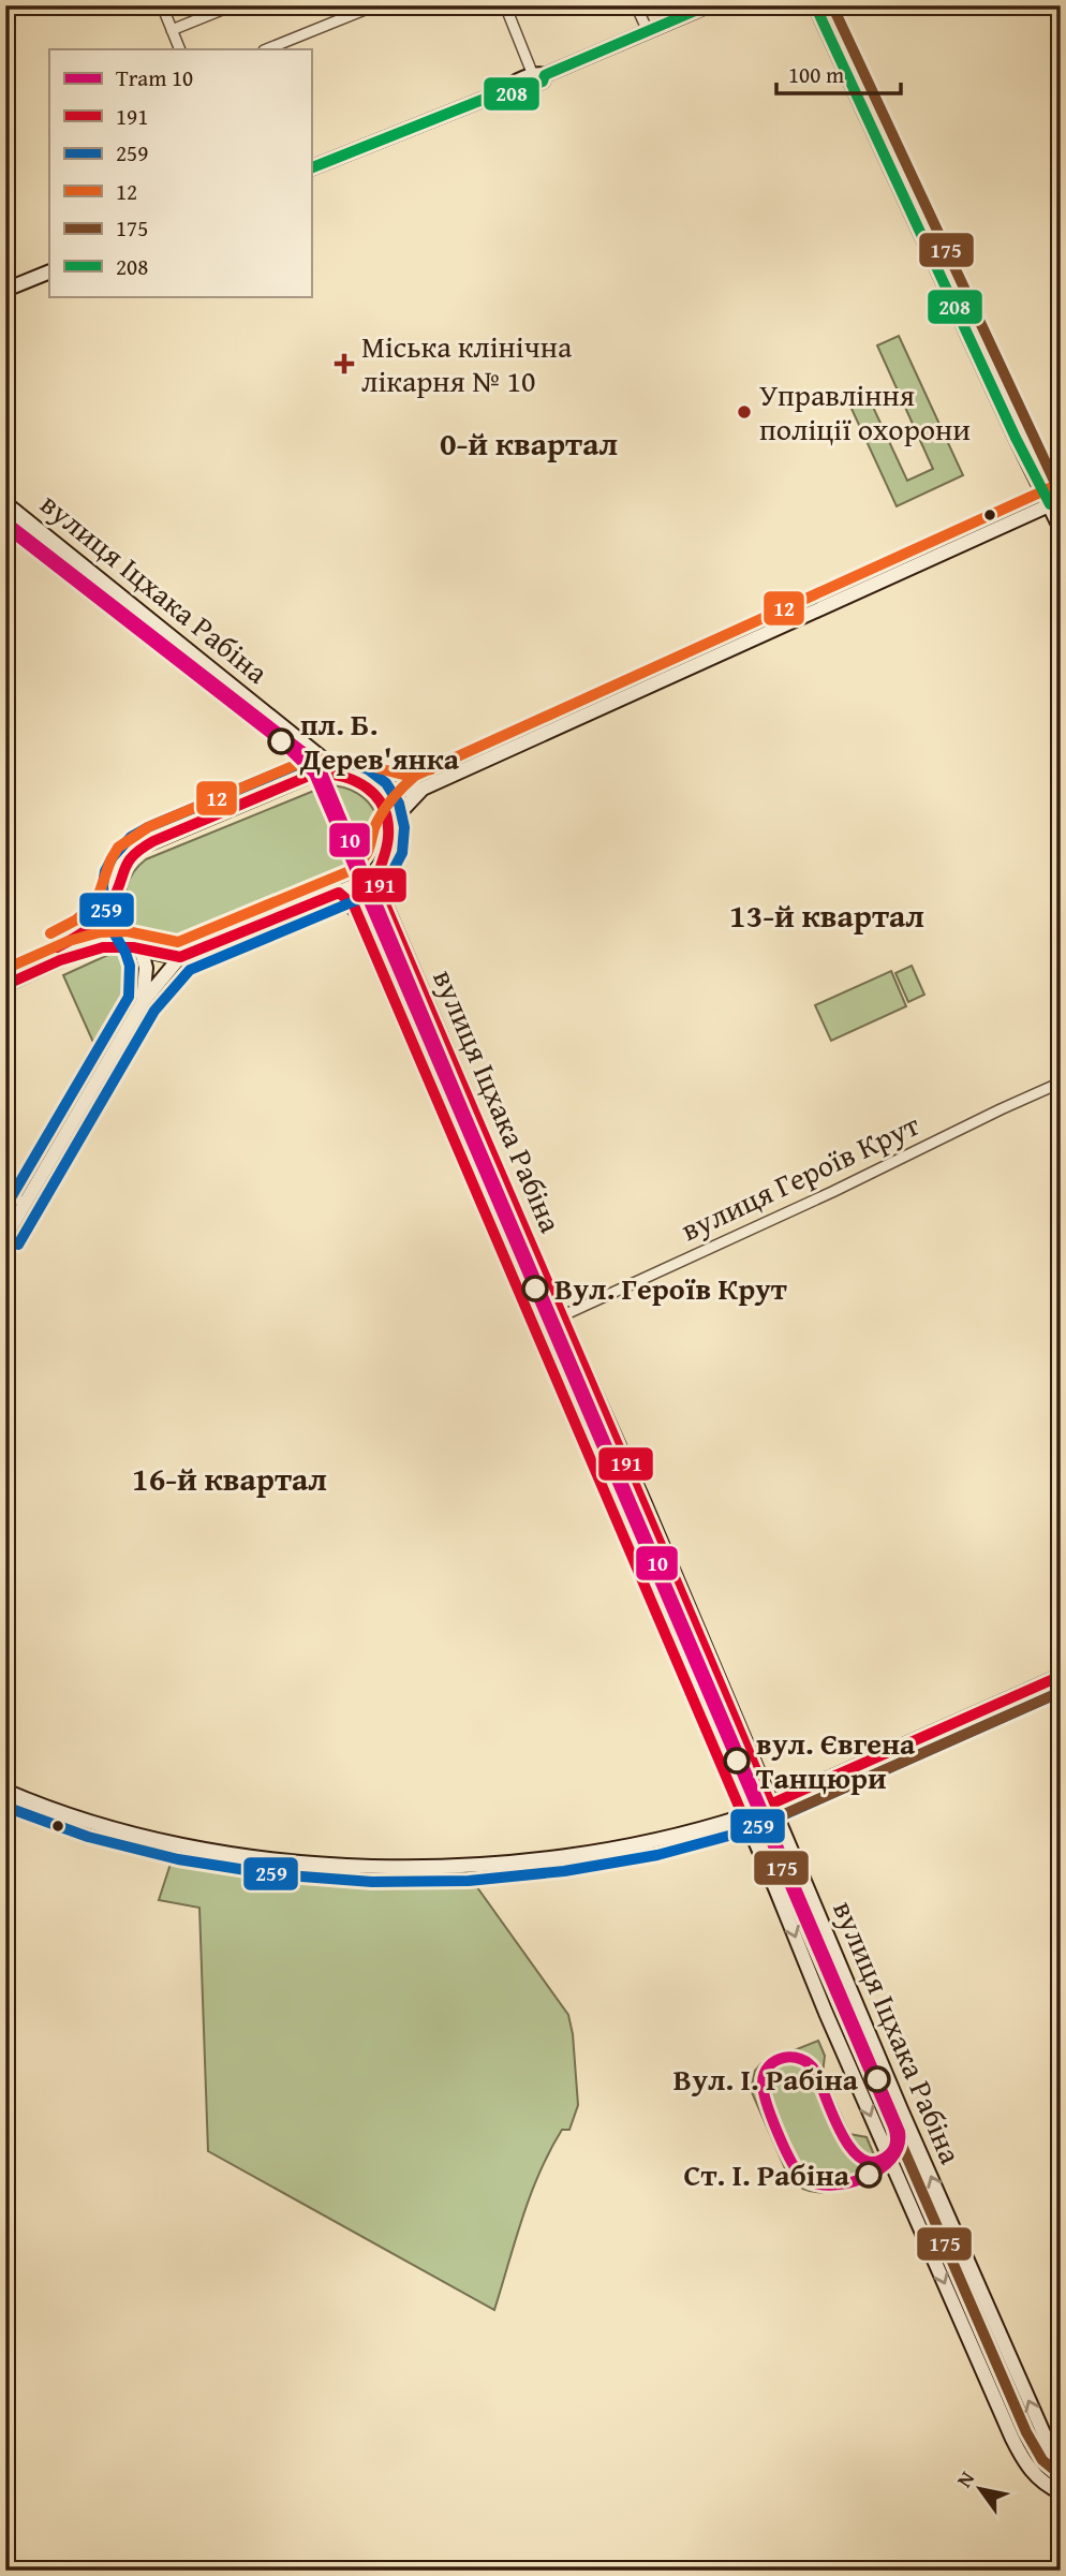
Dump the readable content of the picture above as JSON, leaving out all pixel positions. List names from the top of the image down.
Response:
{
  "streets": {
    "main road": ["вулиця Іцхака Рабіна"],
    "street": ["вулиця Героїв Крут"]
  },
  "crossings": [
    ["вулиця Іцхака Рабіна", "вулиця Героїв Крут"]
  ],
  "districts": ["0-й квартал", "13-й квартал", "16-й квартал"],
  "places": {
    "health": ["Міська клінічна лікарня № 10"],
    "other": [
      "Управління поліції охорони",
      "пл. Б. Дерев'янка",
      "Вул. Героїв Крут",
      "вул. Євгена Танцюри",
      "Вул. І. Рабіна",
      "Ст. І. Рабіна"
    ]
  },
  "lines": [
    "transit line 175",
    "transit line 208",
    "transit line 12",
    "tram line 10",
    "transit line 259",
    "transit line 191"
  ],
  "legend": [
    "Tram 10",
    "191",
    "259",
    "12",
    "175",
    "208"
  ],
  "scale_bar": "100 m",
  "north": "top left"
}
